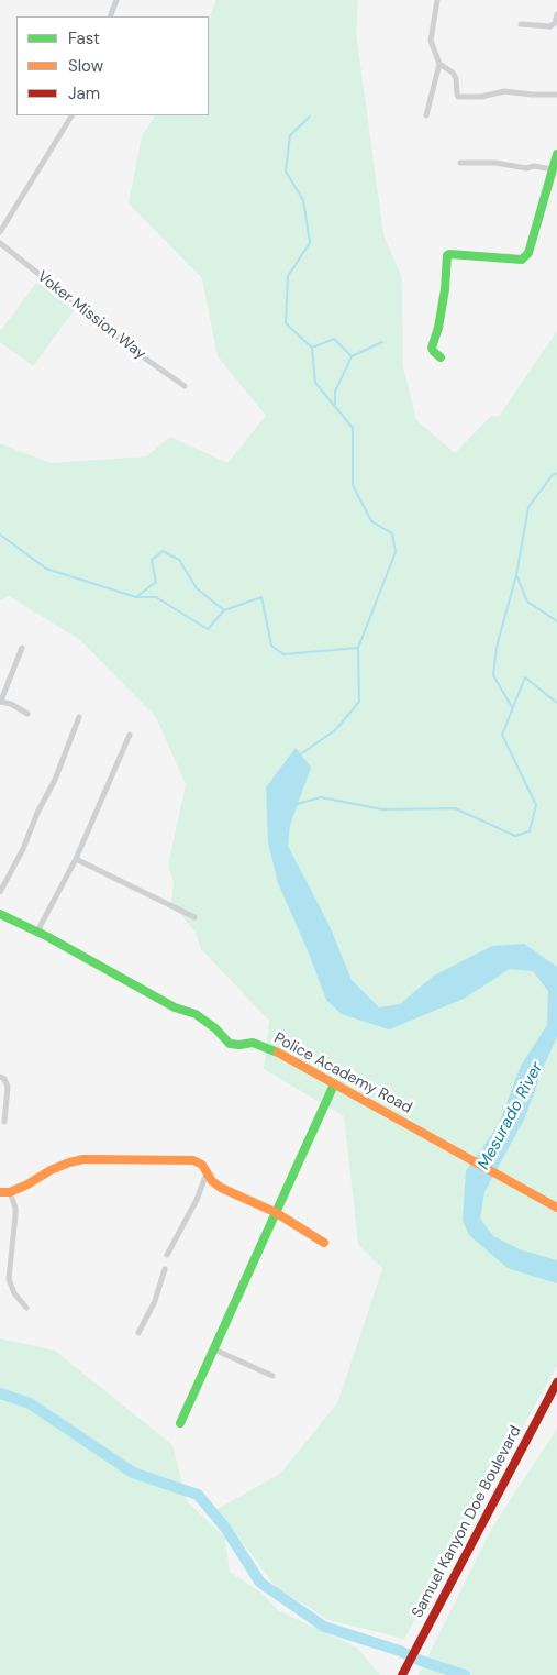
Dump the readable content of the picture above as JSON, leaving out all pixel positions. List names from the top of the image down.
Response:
{
  "streets": {
    "street": ["Voker Mission Way", "Police Academy Road", "Samuel Kanyon Doe Boulevard"]
  },
  "water": ["Mesurado River"],
  "legend": ["Fast", "Slow", "Jam"]
}
